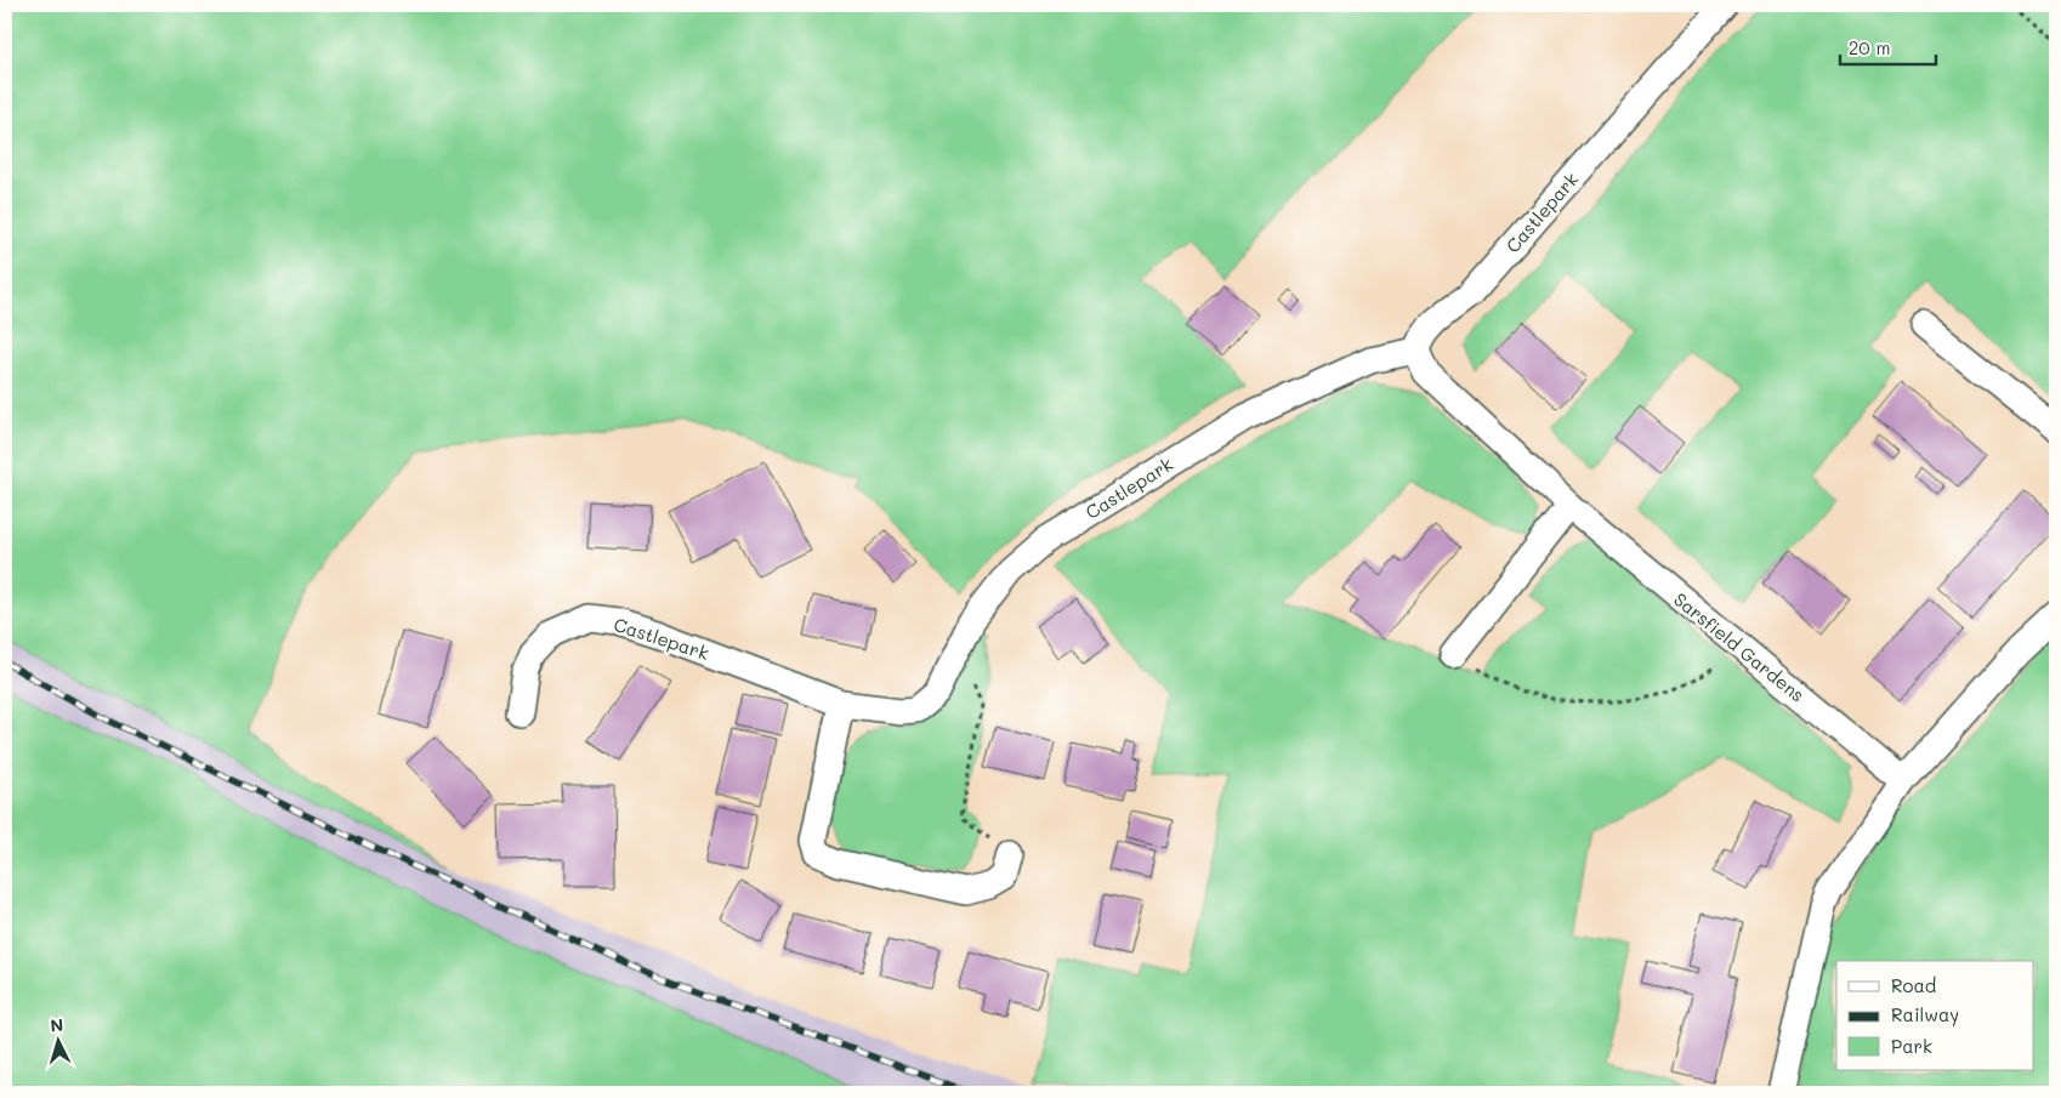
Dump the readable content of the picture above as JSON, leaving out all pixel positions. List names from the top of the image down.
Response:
{
  "streets": {
    "street": ["Castlepark", "Sarsfield Gardens"]
  },
  "crossings": [
    ["Castlepark", "Sarsfield Gardens"]
  ],
  "legend": ["Road", "Railway", "Park"],
  "scale_bar": "20 m",
  "north": "top"
}
